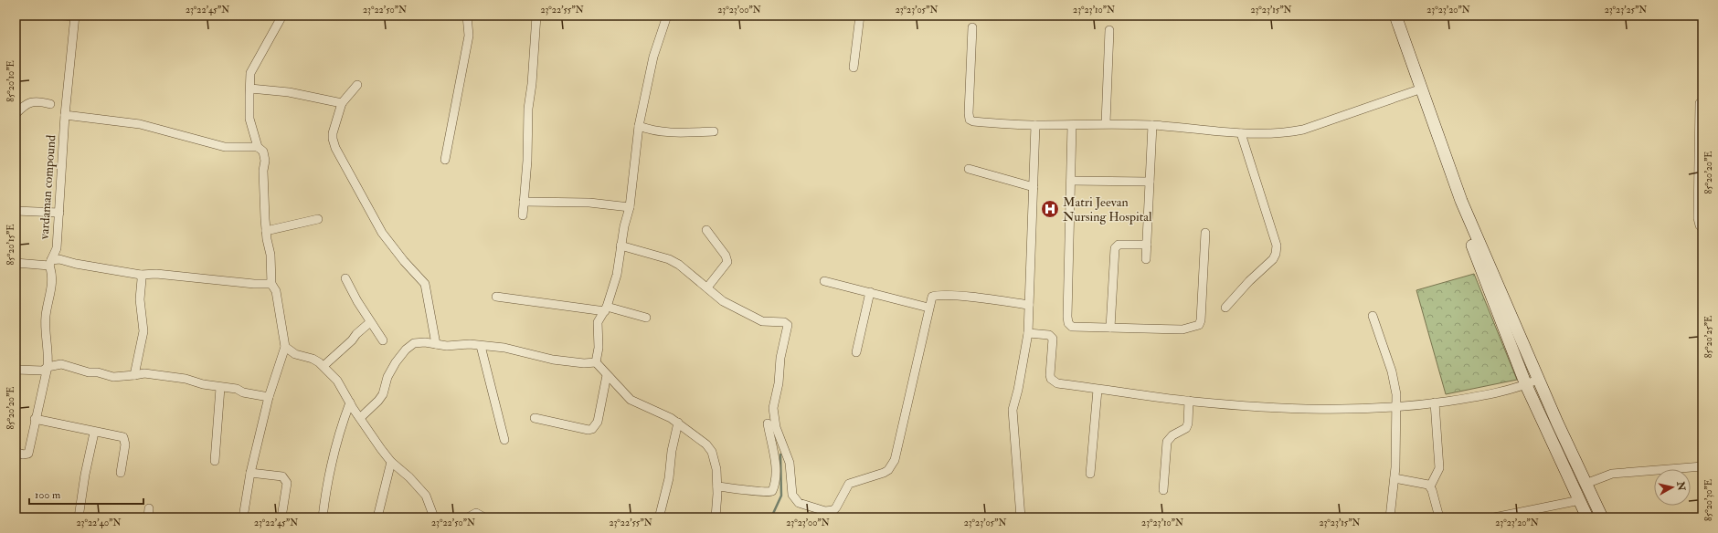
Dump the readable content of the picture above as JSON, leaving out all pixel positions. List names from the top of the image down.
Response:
{
  "streets": {
    "street": ["vardaman compound"]
  },
  "places": {
    "hospital": ["Matri Jeevan Nursing Hospital"]
  },
  "scale_bar": "100 m",
  "north": "right",
  "coordinates": [
    "23°22'45\"N",
    "23°22'50\"N",
    "23°22'55\"N",
    "23°23'00\"N",
    "23°23'05\"N",
    "23°23'10\"N",
    "23°23'15\"N",
    "23°23'20\"N",
    "23°23'25\"N",
    "85°20'10\"E",
    "85°20'20\"E",
    "85°20'15\"E",
    "85°20'25\"E",
    "85°20'30\"E",
    "23°22'40\"N"
  ]
}
